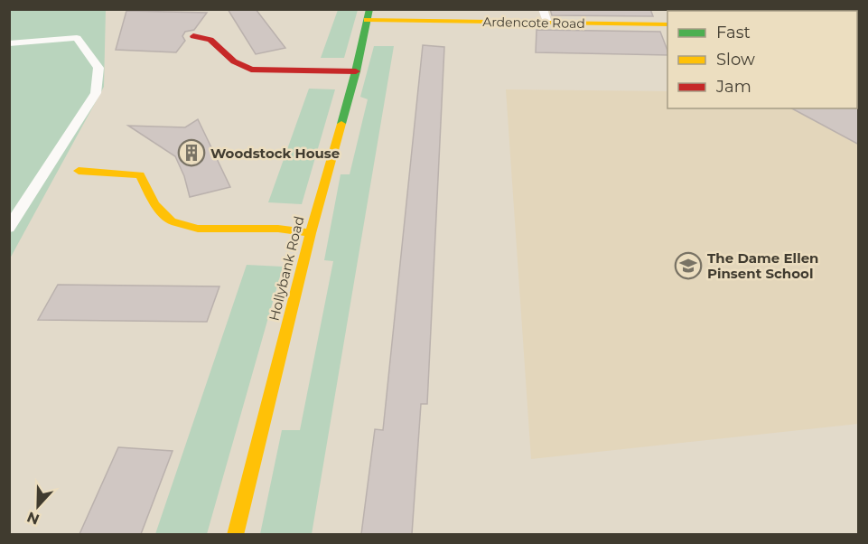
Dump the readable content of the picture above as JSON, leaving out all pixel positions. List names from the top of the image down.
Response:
{
  "streets": {
    "street": ["Ardencote Road", "Hollybank Road"]
  },
  "crossings": [
    ["Ardencote Road", "Hollybank Road"]
  ],
  "places": {
    "building": ["Woodstock House"],
    "school or university": ["The Dame Ellen Pinsent School"]
  },
  "legend": ["Fast", "Slow", "Jam"],
  "north": "bottom"
}
